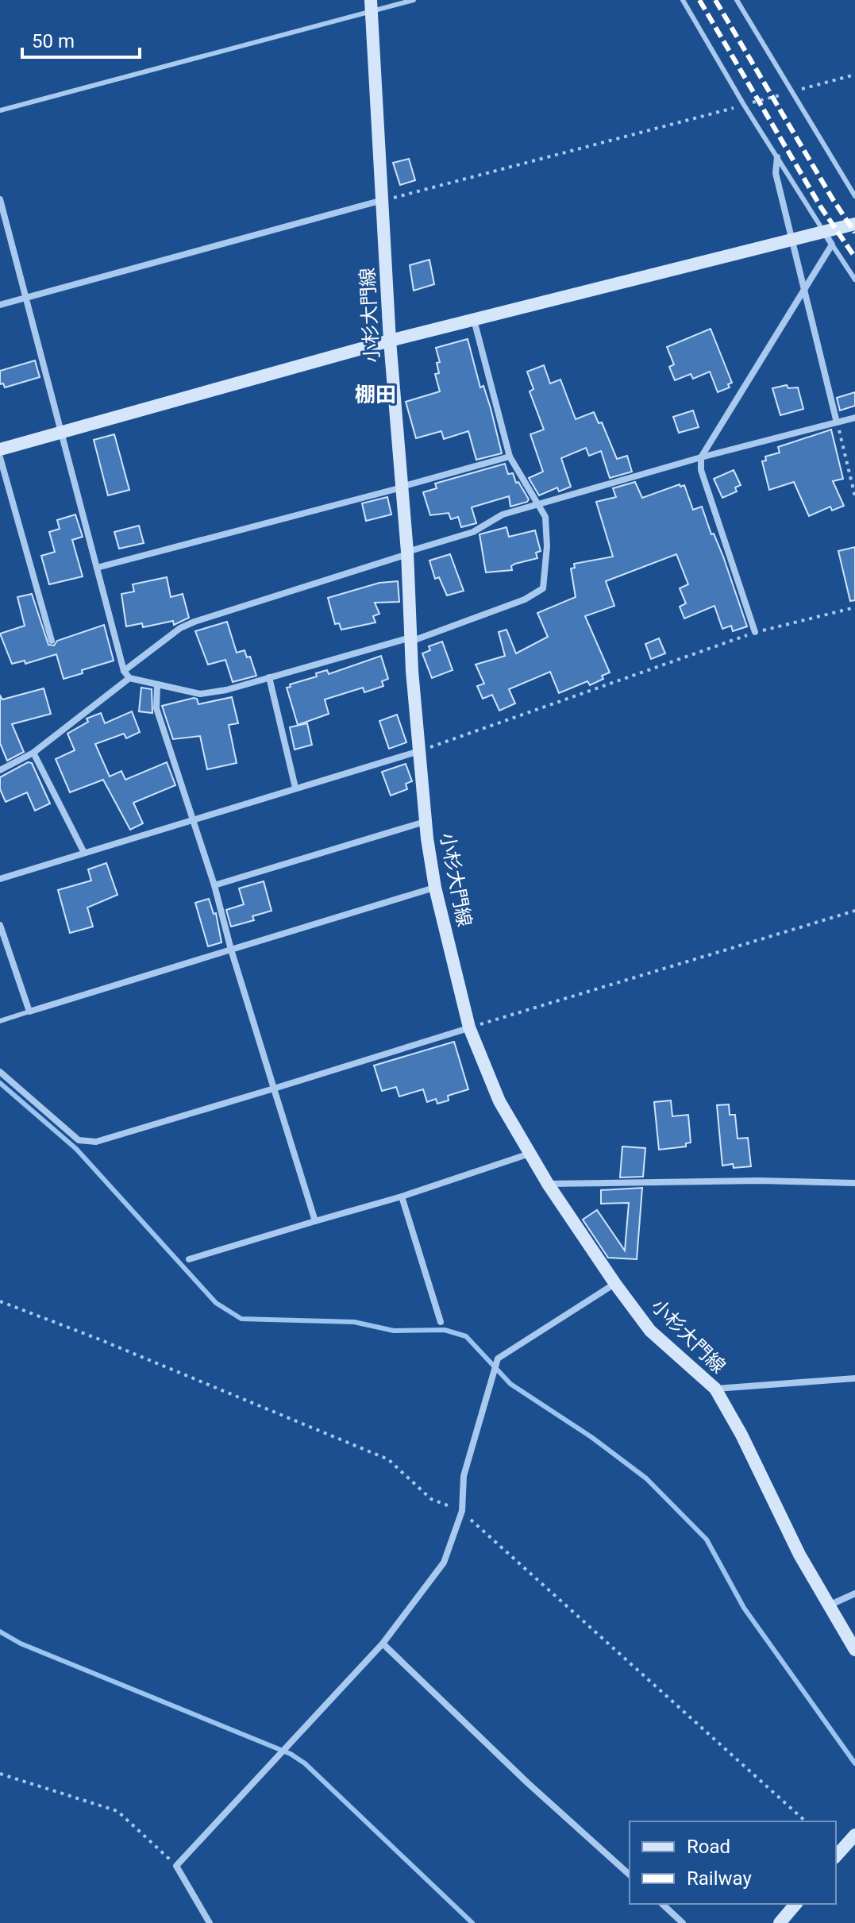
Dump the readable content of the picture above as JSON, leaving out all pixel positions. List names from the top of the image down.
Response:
{
  "streets": {
    "main road": ["小杉大門線"]
  },
  "districts": ["棚田"],
  "legend": ["Road", "Railway"],
  "scale_bar": "50 m"
}
